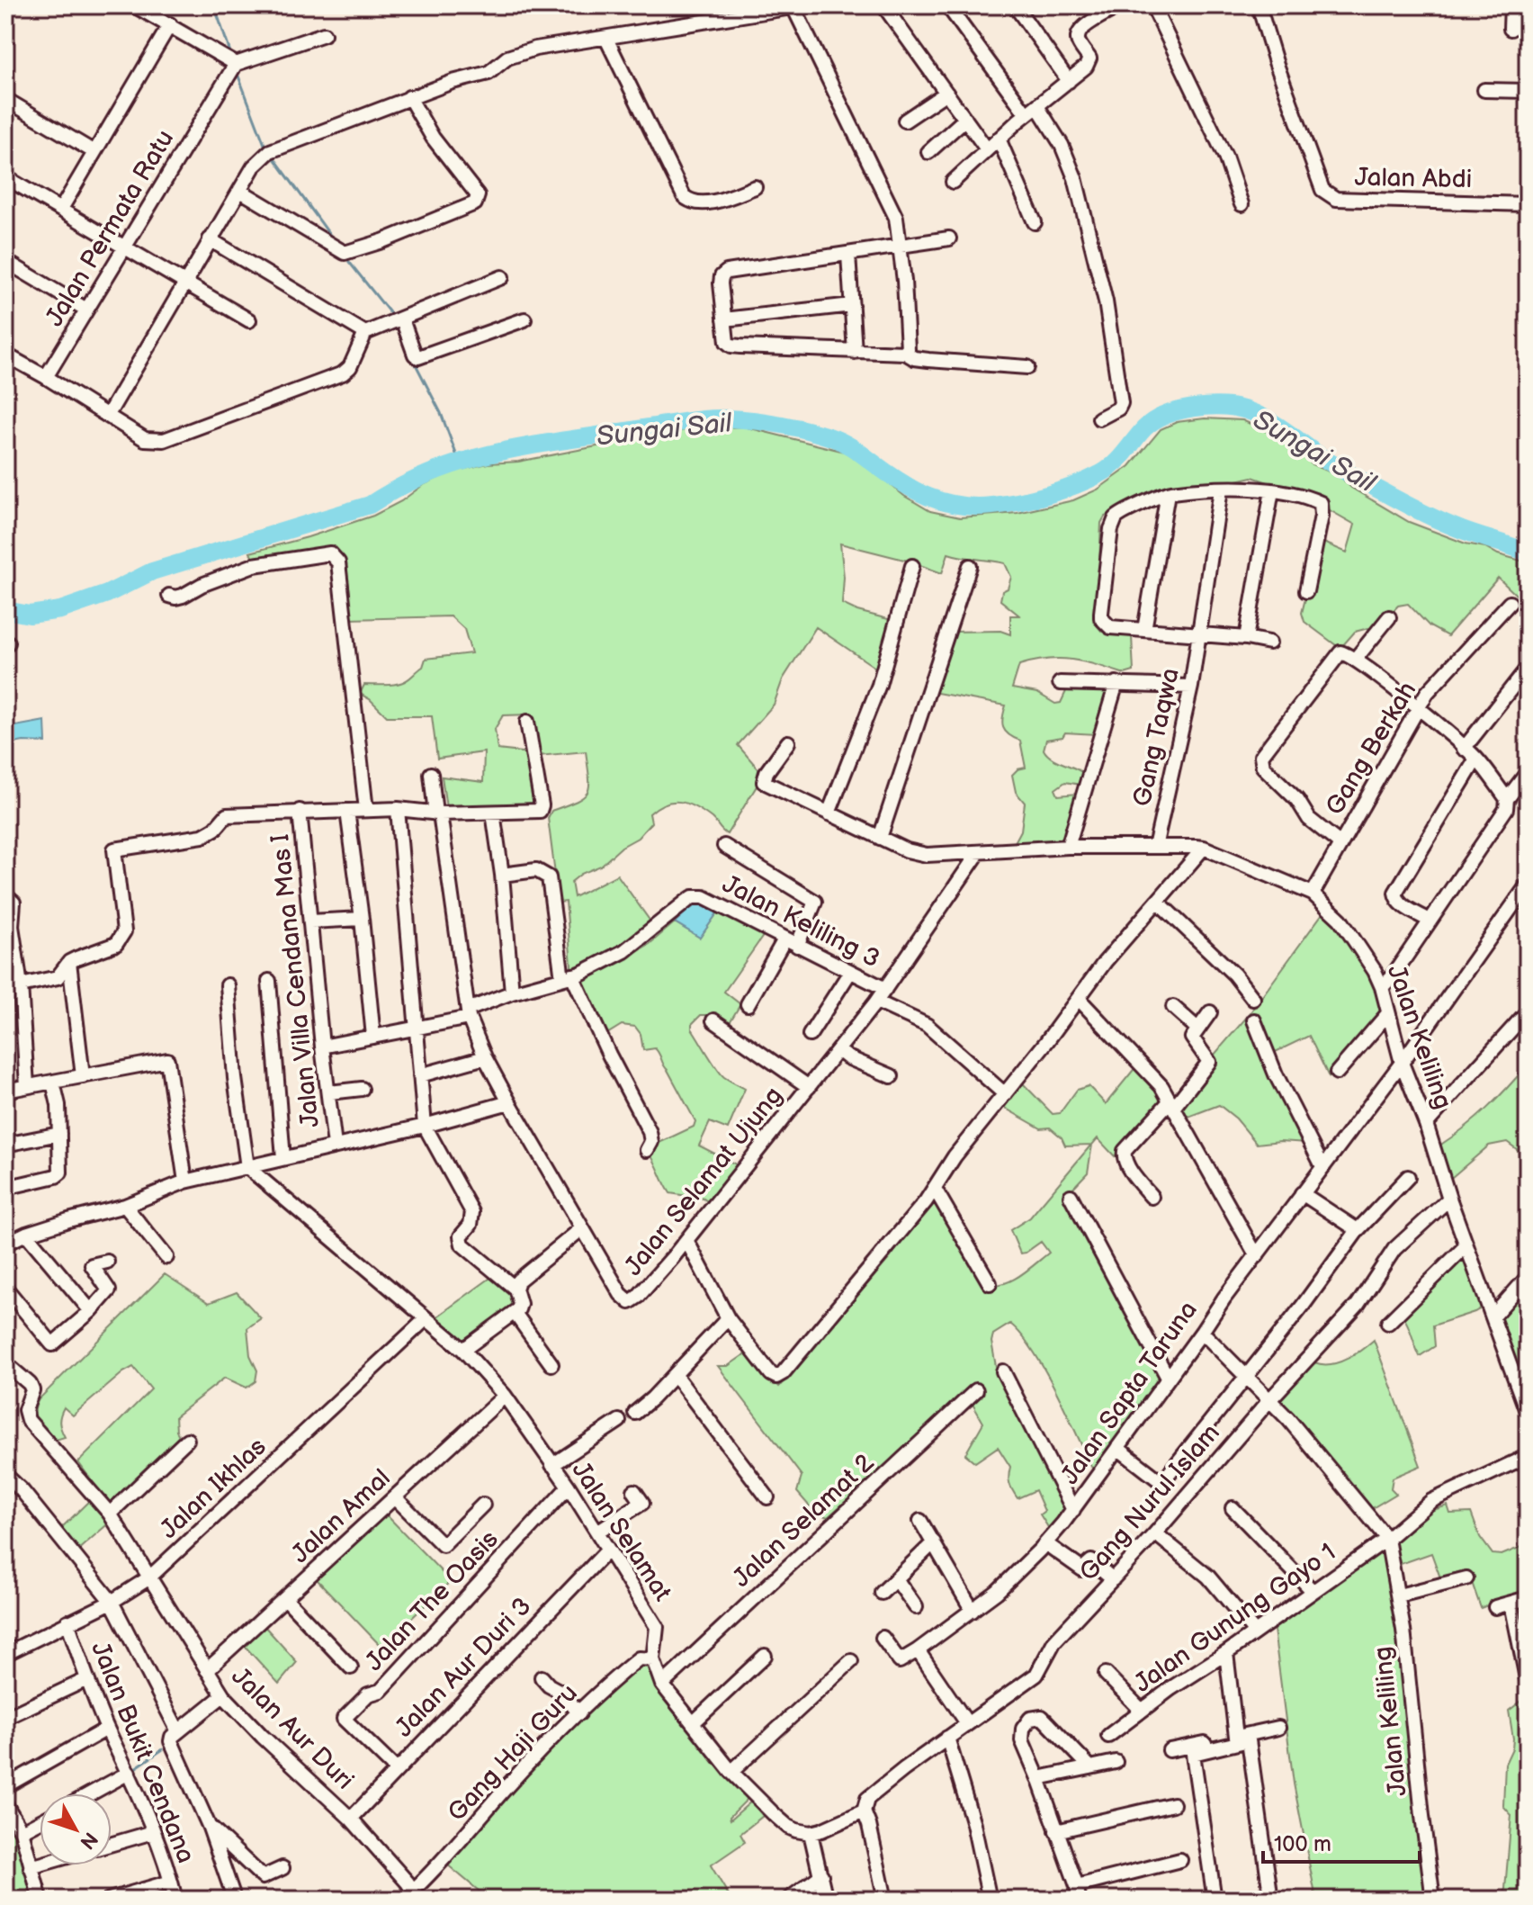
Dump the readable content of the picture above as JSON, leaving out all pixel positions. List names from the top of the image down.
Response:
{
  "streets": {
    "street": [
      "Jalan Abdi",
      "Jalan Permata Ratu",
      "Gang Taqwa",
      "Gang Berkah",
      "Jalan Keliling 3",
      "Jalan Villa Cendana Mas I",
      "Jalan Keliling",
      "Jalan Selamat Ujung",
      "Jalan Sapta Taruna",
      "Jalan Ikhlas",
      "Gang Nurul Islam",
      "Jalan Amal",
      "Jalan Selamat 2",
      "Jalan Selamat",
      "Jalan The Oasis",
      "Jalan Gunung Gayo 1",
      "Jalan Aur Duri 3",
      "Jalan Aur Duri",
      "Jalan Bukit Cendana",
      "Gang Haji Guru"
    ]
  },
  "crossings": [
    ["Gang Taqwa", "Jalan Keliling"],
    ["Gang Berkah", "Jalan Keliling"],
    ["Jalan Keliling 3", "Jalan Villa Cendana Mas I"],
    ["Jalan Keliling 3", "Jalan Selamat Ujung"],
    ["Jalan Keliling", "Jalan Selamat Ujung"],
    ["Jalan Keliling", "Jalan Sapta Taruna"],
    ["Jalan Keliling", "Gang Nurul Islam"],
    ["Jalan Keliling", "Jalan Gunung Gayo 1"],
    ["Jalan Ikhlas", "Jalan Selamat"],
    ["Jalan Ikhlas", "Jalan Aur Duri"],
    ["Jalan Ikhlas", "Jalan Bukit Cendana"],
    ["Jalan Amal", "Jalan Selamat"],
    ["Jalan Amal", "Jalan Aur Duri"],
    ["Jalan Selamat 2", "Jalan Selamat"],
    ["Jalan Selamat", "Jalan The Oasis"],
    ["Jalan Selamat", "Jalan Aur Duri 3"],
    ["Jalan Selamat", "Gang Haji Guru"],
    ["Jalan The Oasis", "Jalan Aur Duri 3"],
    ["Jalan Aur Duri 3", "Jalan Aur Duri"],
    ["Jalan Aur Duri", "Gang Haji Guru"]
  ],
  "water": ["Sungai Sail"],
  "scale_bar": "100 m",
  "north": "bottom right"
}
